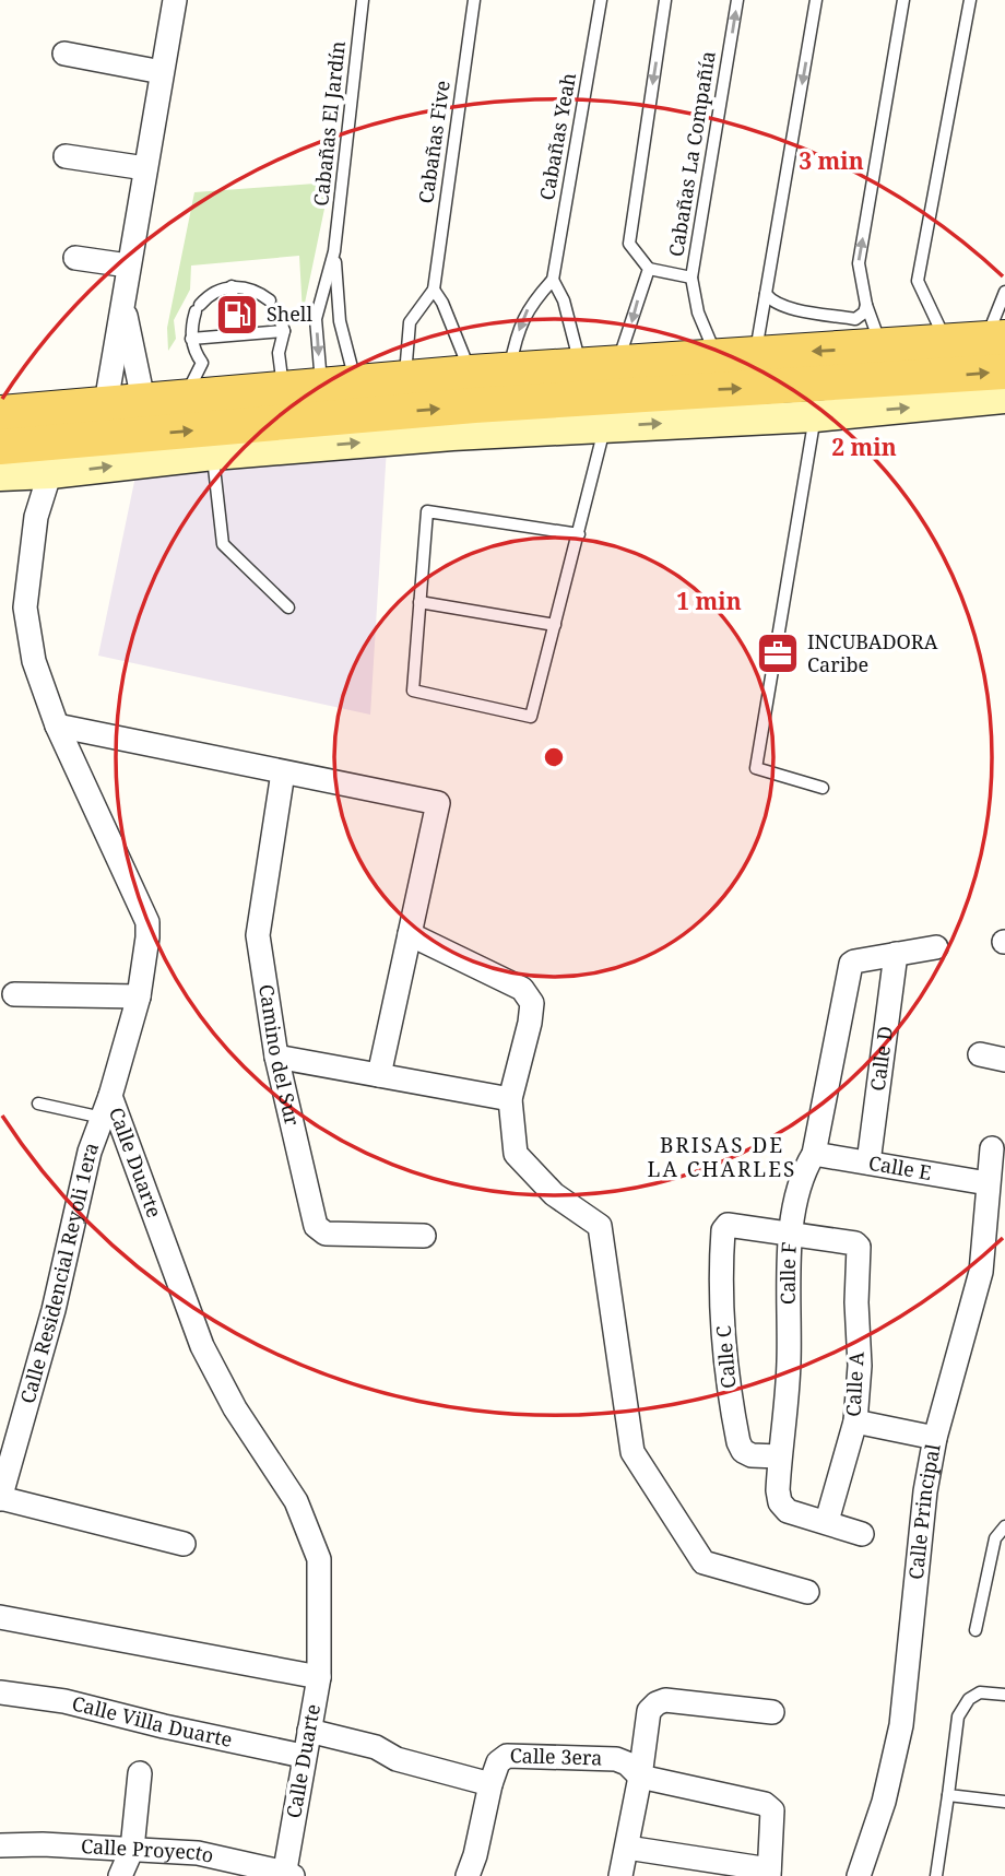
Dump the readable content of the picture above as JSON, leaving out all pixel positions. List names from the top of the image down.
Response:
{
  "streets": {
    "street": [
      "Camino del Sur",
      "Calle D",
      "Calle Duarte",
      "Calle E",
      "Calle F",
      "Calle Residencial Reyoli 1era",
      "Calle C",
      "Calle A",
      "Calle Principal",
      "Calle Villa Duarte",
      "Calle 3era",
      "Calle Proyecto"
    ],
    "lane": [
      "Cabañas El Jardín",
      "Cabañas Yeah",
      "Cabañas Five",
      "Cabañas La Compañía"
    ]
  },
  "crossings": [
    ["Calle D", "Calle E"],
    ["Calle D", "Calle F"],
    ["Calle Duarte", "Calle Residencial Reyoli 1era"],
    ["Calle Duarte", "Calle Villa Duarte"],
    ["Calle Duarte", "Calle 3era"],
    ["Calle Duarte", "Calle Proyecto"],
    ["Calle E", "Calle F"],
    ["Calle E", "Calle Principal"],
    ["Calle F", "Calle C"],
    ["Calle F", "Calle A"],
    ["Calle C", "Calle A"]
  ],
  "districts": ["BRISAS DE LA CHARLES"],
  "places": {
    "fuel station": ["Shell"],
    "office": ["INCUBADORA Caribe"]
  },
  "rings": ["3 min", "2 min", "1 min"]
}
